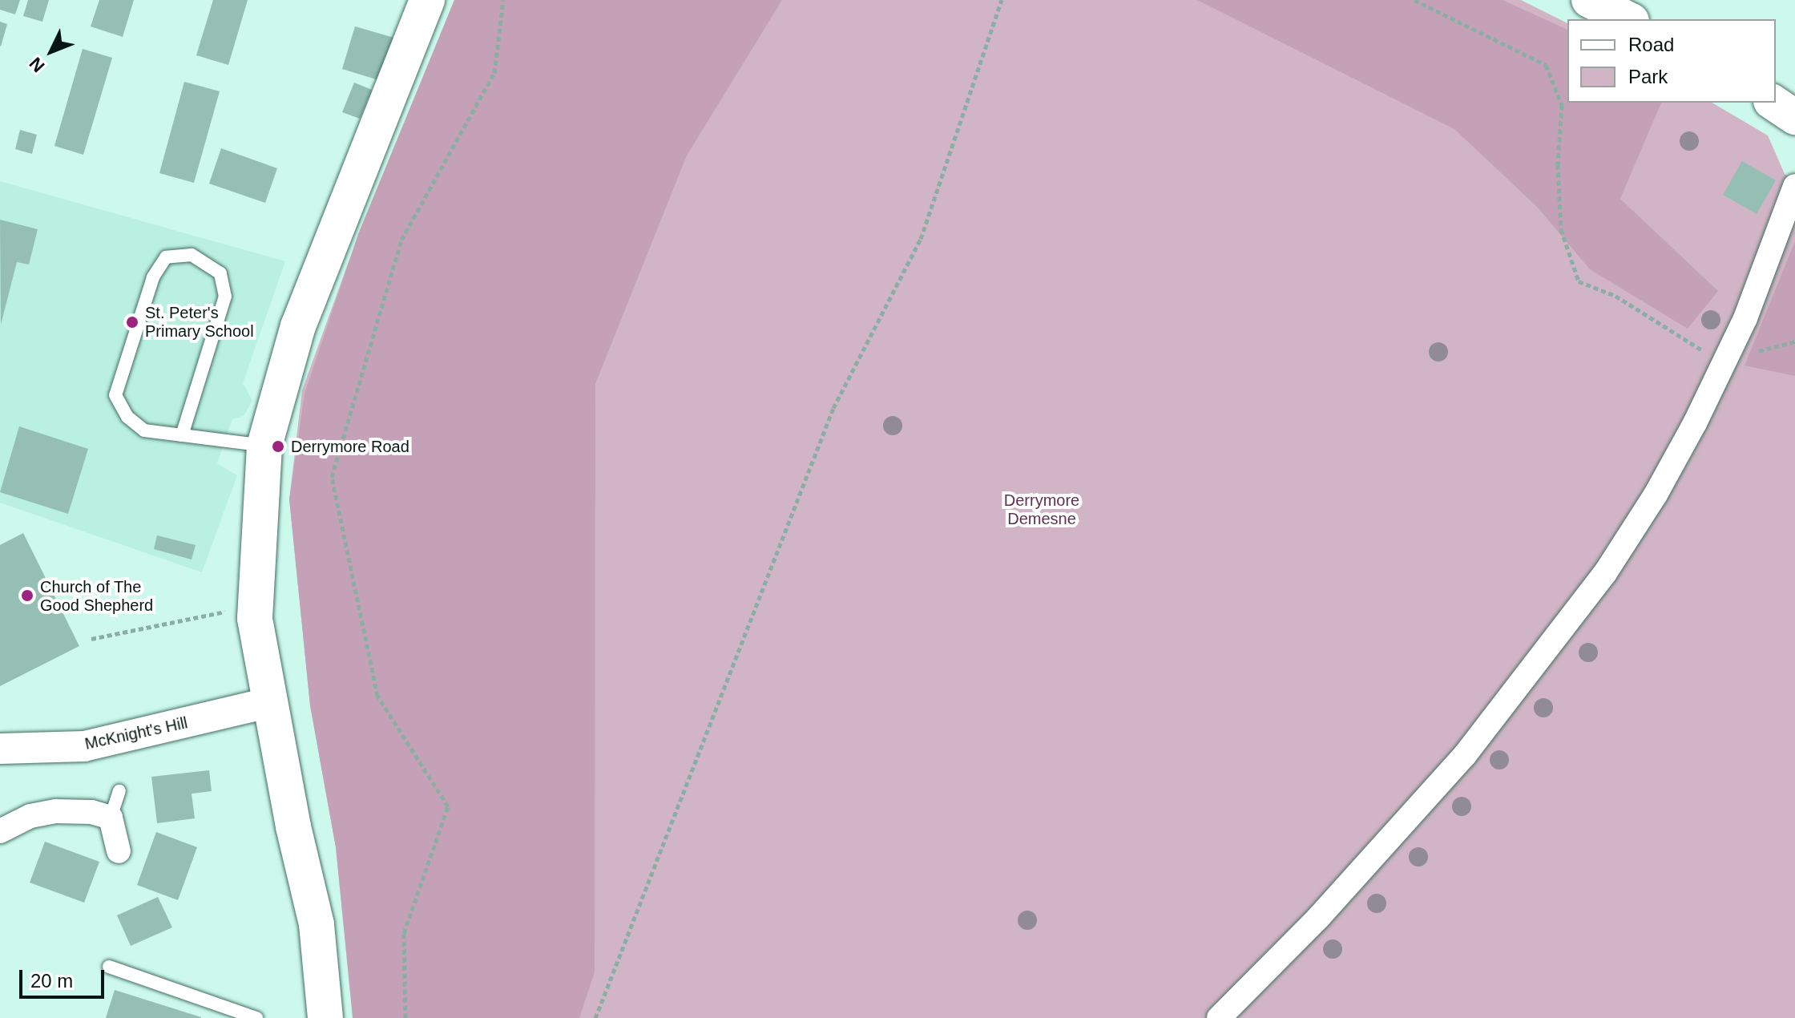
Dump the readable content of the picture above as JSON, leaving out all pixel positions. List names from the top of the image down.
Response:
{
  "streets": {
    "street": ["McKnight's Hill"]
  },
  "parks": ["Derrymore Demesne"],
  "places": ["St. Peter's Primary School", "Derrymore Road", "Church of The Good Shepherd"],
  "legend": ["Road", "Park"],
  "scale_bar": "20 m",
  "north": "bottom left"
}
